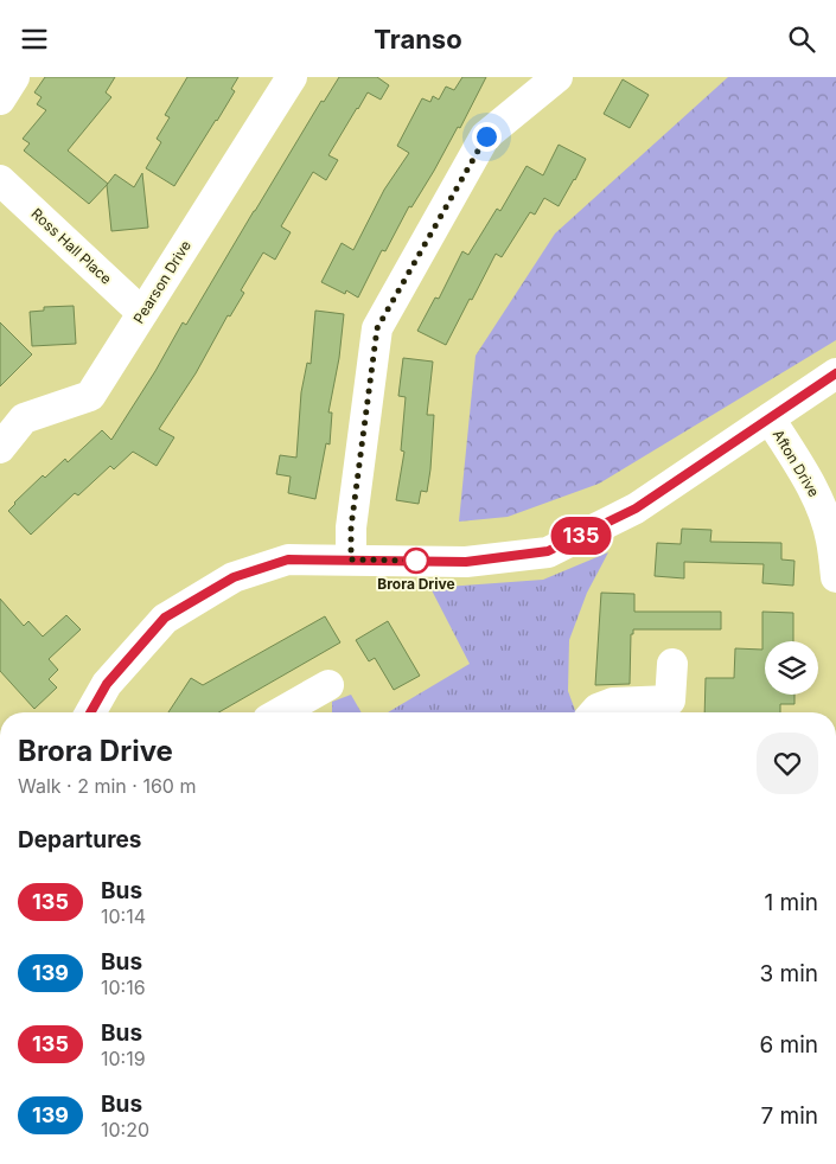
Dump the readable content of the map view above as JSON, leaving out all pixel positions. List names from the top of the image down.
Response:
{
  "streets": {
    "street": ["Ross Hall Place", "Pearson Drive", "Afton Drive"]
  },
  "crossings": [
    ["Ross Hall Place", "Pearson Drive"]
  ],
  "places": ["Brora Drive"],
  "lines": ["bus line 135"],
  "page": {
    "header": "Transo",
    "on_map": "135",
    "heading": [
      ["Brora Drive", "Walk · 2 min · 160 m"],
      "Departures"
    ],
    "list": [
      {
        "mark": "135",
        "name": "Bus",
        "note": "10:14",
        "value": "1 min"
      },
      {
        "mark": "139",
        "name": "Bus",
        "note": "10:16",
        "value": "3 min"
      },
      {
        "mark": "135",
        "name": "Bus",
        "note": "10:19",
        "value": "6 min"
      },
      {
        "mark": "139",
        "name": "Bus",
        "note": "10:20",
        "value": "7 min"
      }
    ]
  }
}
